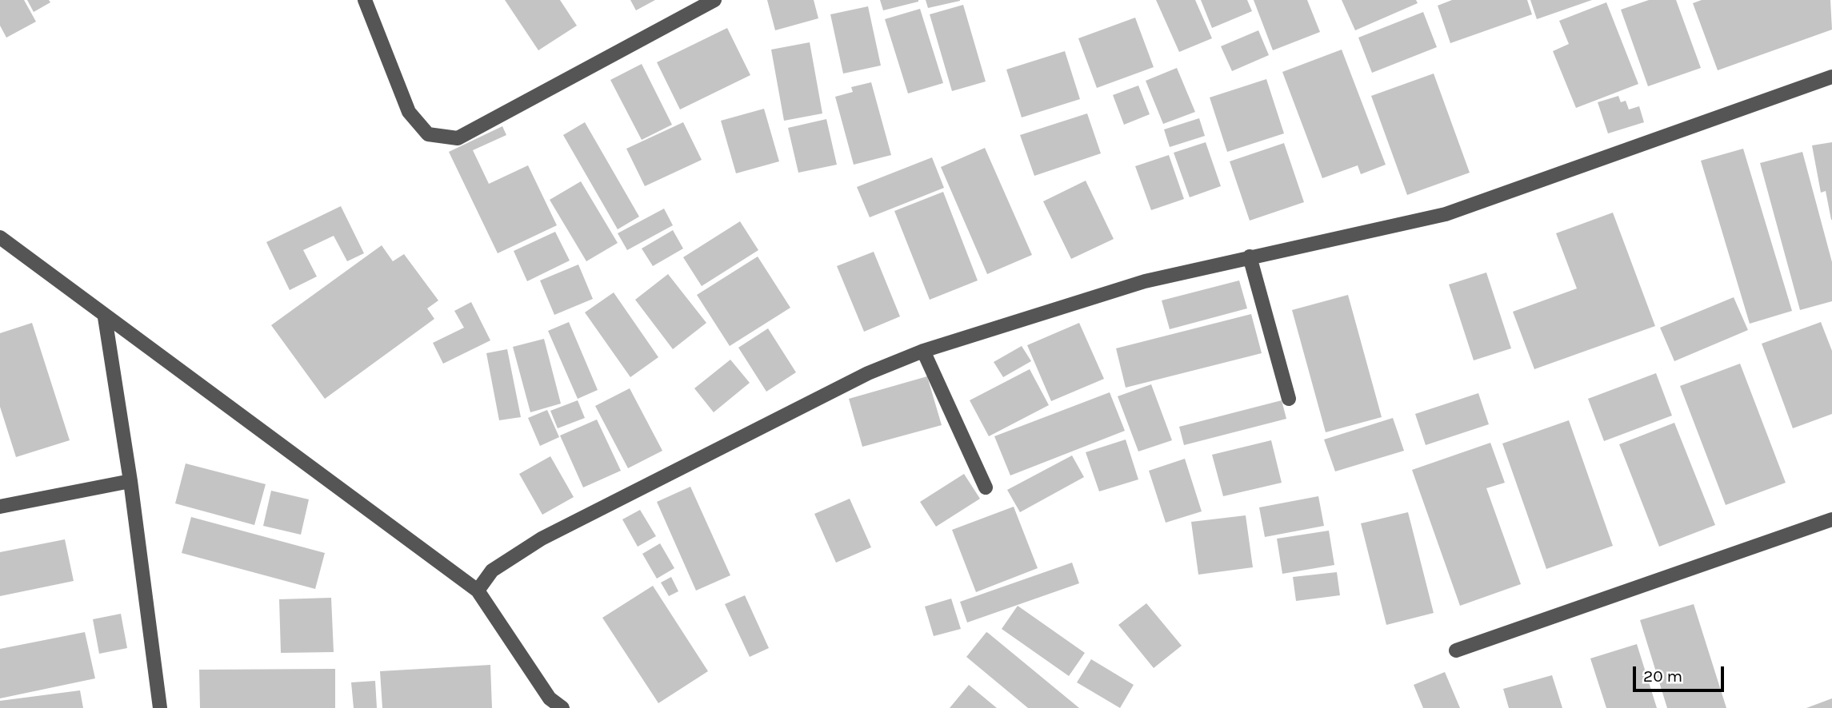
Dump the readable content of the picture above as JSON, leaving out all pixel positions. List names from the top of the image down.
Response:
{
  "scale_bar": "20 m"
}
